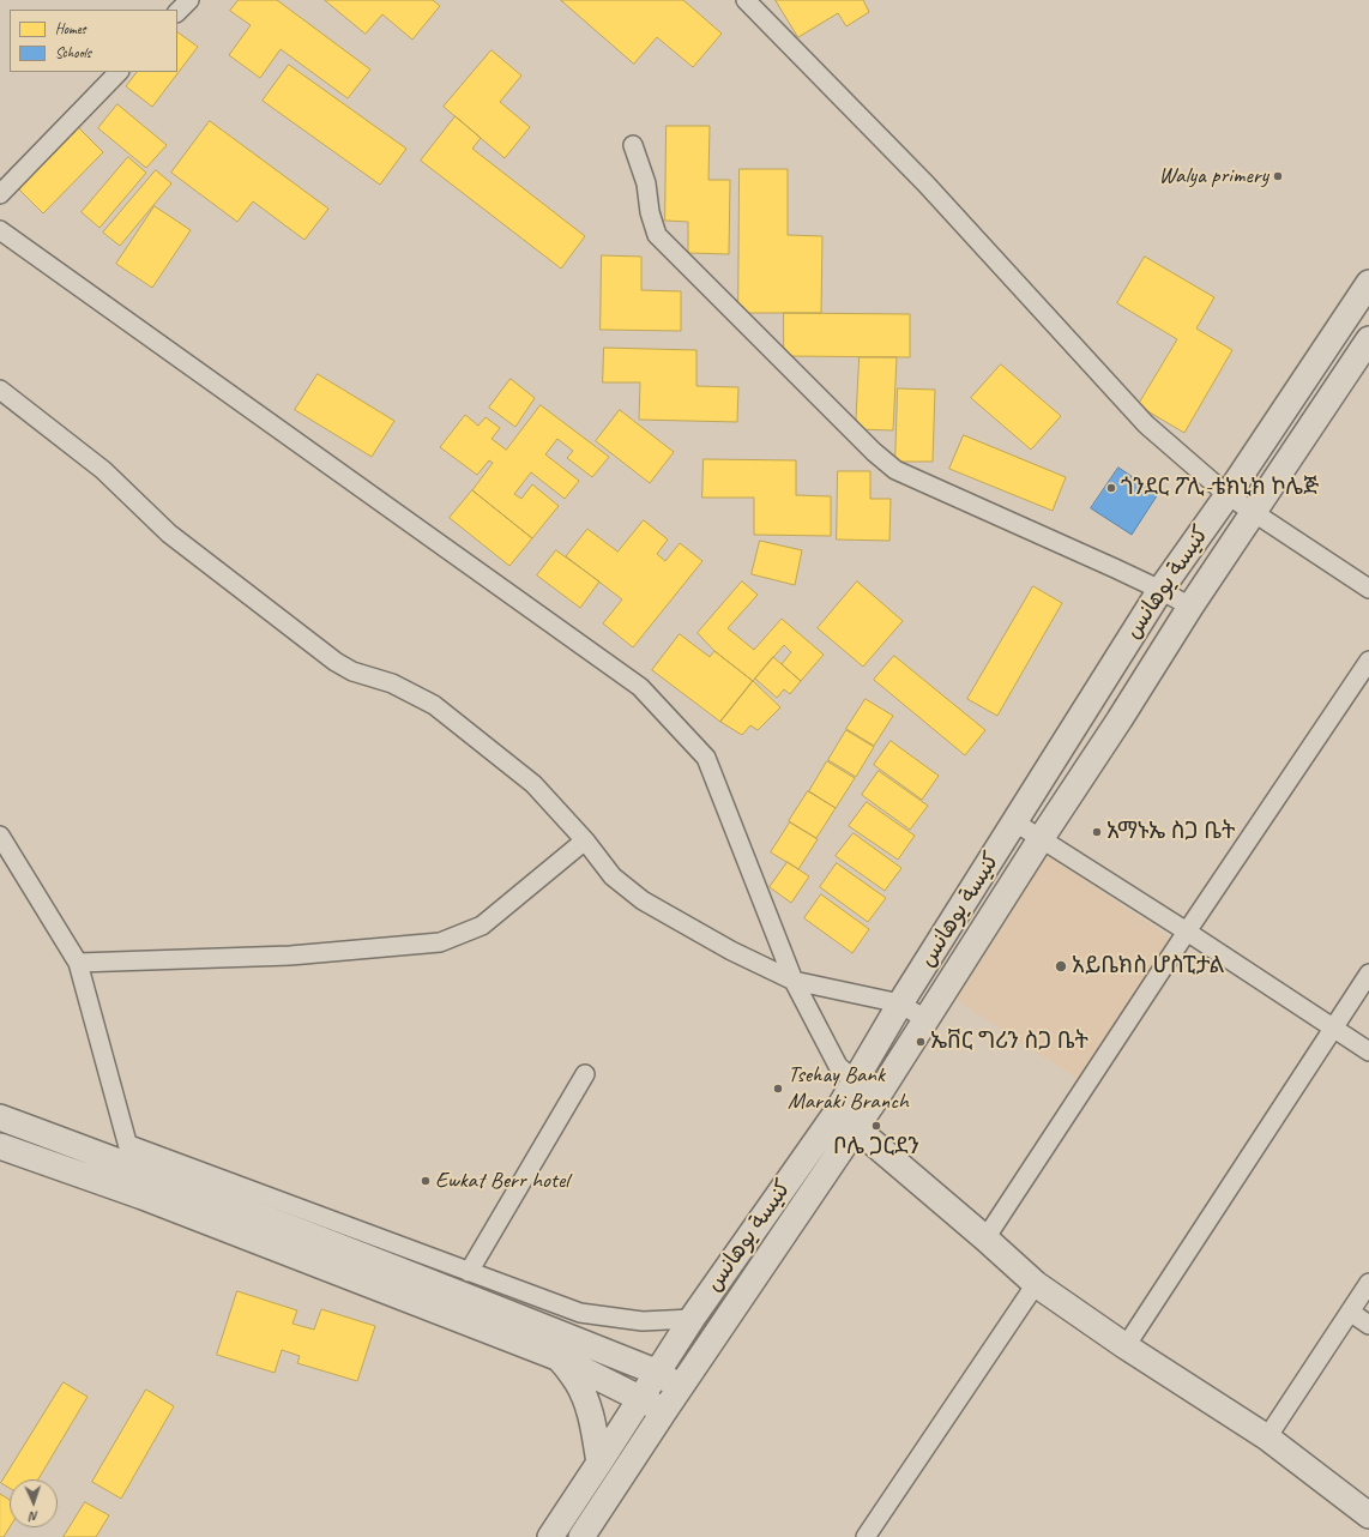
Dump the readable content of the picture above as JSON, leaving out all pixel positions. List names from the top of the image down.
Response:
{
  "streets": {
    "street": ["كنيسة يوهانس"]
  },
  "places": [
    "Walya primery",
    "ጎንደር ፖሊ-ቴክኒክ ኮሌጅ",
    "አማኑኤ ስጋ ቤት",
    "አይቤክስ ሆስፒታል",
    "ኤቨር ግሪን ስጋ ቤት",
    "Tsehay Bank Maraki Branch",
    "ቦሌ ጋርደን",
    "Ewkat Berr hotel"
  ],
  "legend": ["Homes", "Schools"],
  "north": "bottom"
}
